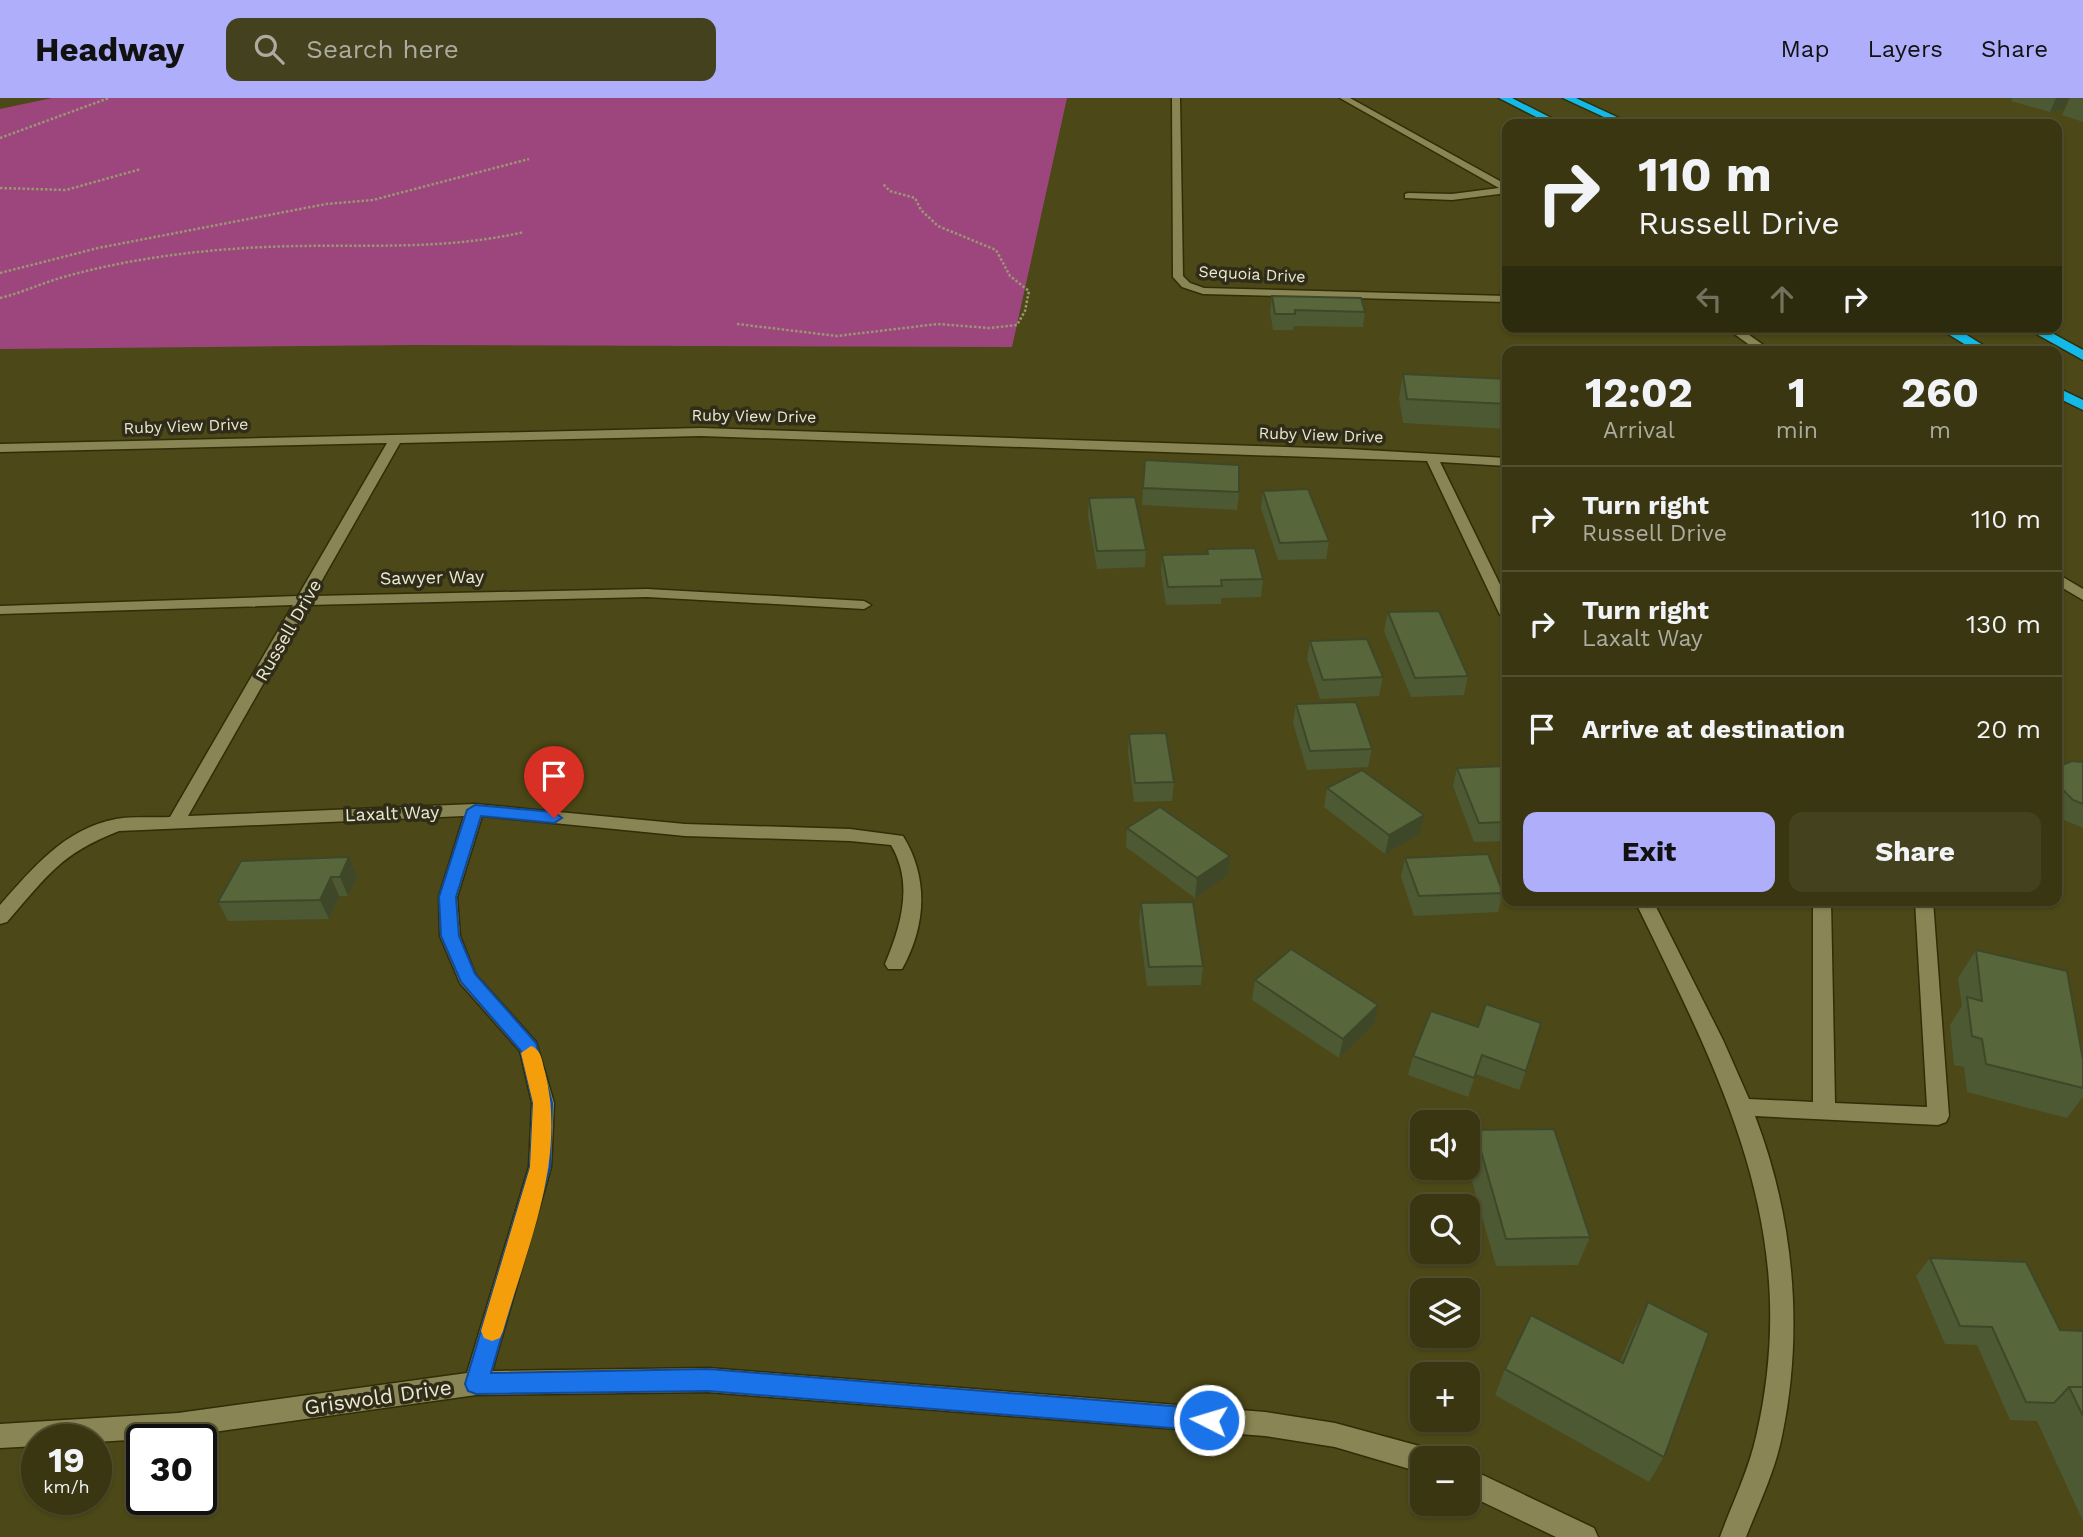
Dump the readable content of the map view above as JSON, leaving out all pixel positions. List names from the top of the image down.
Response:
{
  "streets": {
    "street": [
      "Sequoia Drive",
      "Ruby View Drive",
      "Sawyer Way",
      "Russell Drive",
      "Laxalt Way",
      "Griswold Drive"
    ]
  },
  "crossings": [
    ["Ruby View Drive", "Russell Drive"],
    ["Sawyer Way", "Russell Drive"],
    ["Russell Drive", "Laxalt Way"]
  ],
  "page": {
    "header": "Headway",
    "search": "Search here",
    "nav": ["Map", "Layers", "Share"],
    "turn": ["110 m", "Russell Drive"],
    "eta": [
      "12:02",
      "Arrival",
      "1",
      "min",
      "260",
      "m"
    ],
    "list": [
      {
        "name": "Turn right",
        "note": "Russell Drive",
        "value": "110 m"
      },
      {
        "name": "Turn right",
        "note": "Laxalt Way",
        "value": "130 m"
      },
      {
        "name": "Arrive at destination",
        "value": "20 m"
      }
    ],
    "buttons": ["Exit", "Share"],
    "map_buttons": ["+", "−"],
    "speed": "19 km/h",
    "limit": "30"
  }
}
